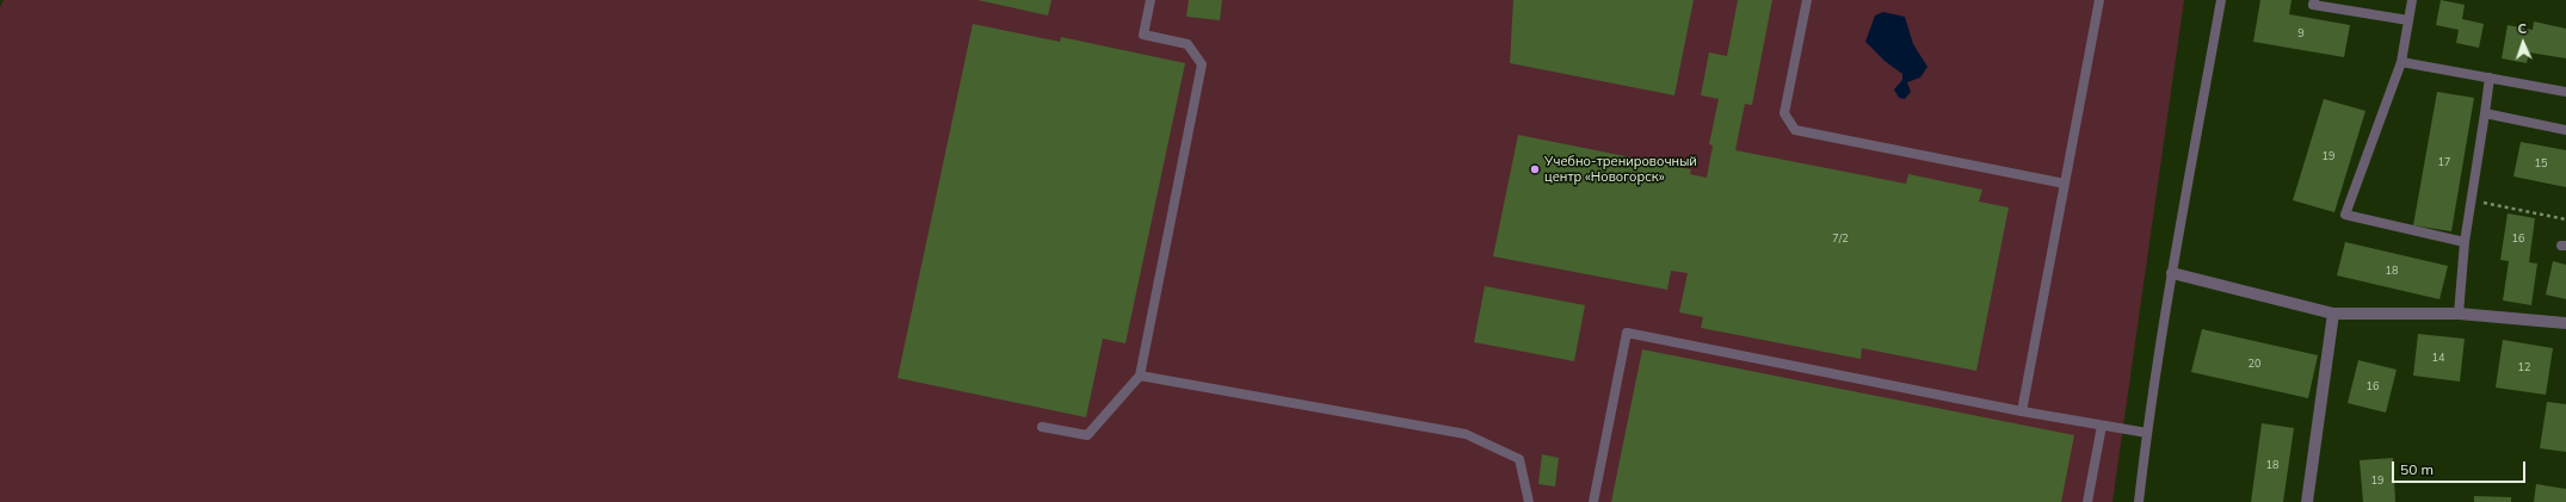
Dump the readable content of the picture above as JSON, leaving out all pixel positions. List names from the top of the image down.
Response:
{
  "places": ["Учебно-тренировочный центр «Новогорск»"],
  "house_numbers": [
    "9",
    "19",
    "17",
    "15",
    "7/2",
    "16",
    "18",
    "14",
    "20",
    "12",
    "16",
    "18",
    "19"
  ],
  "scale_bar": "50 m",
  "north": "top"
}
